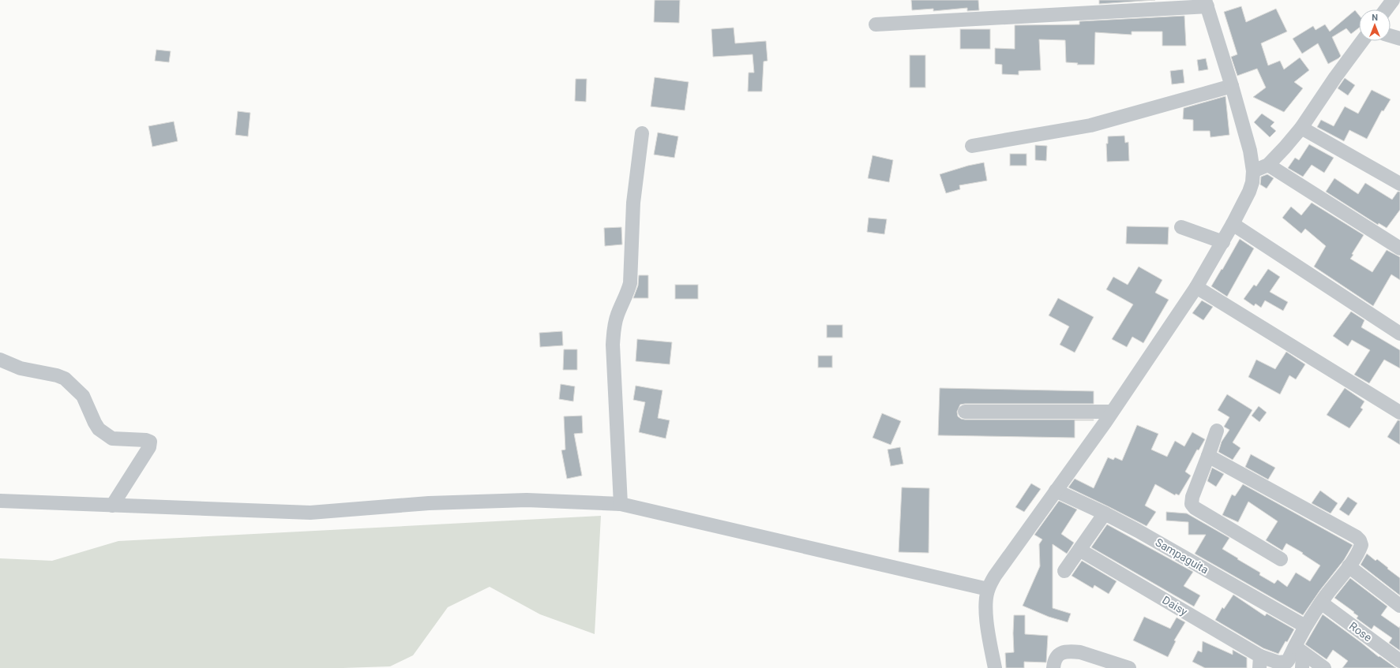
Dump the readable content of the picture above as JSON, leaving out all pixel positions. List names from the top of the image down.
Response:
{
  "streets": {
    "street": ["Sampaguita", "Daisy", "Rose"]
  },
  "north": "top"
}
